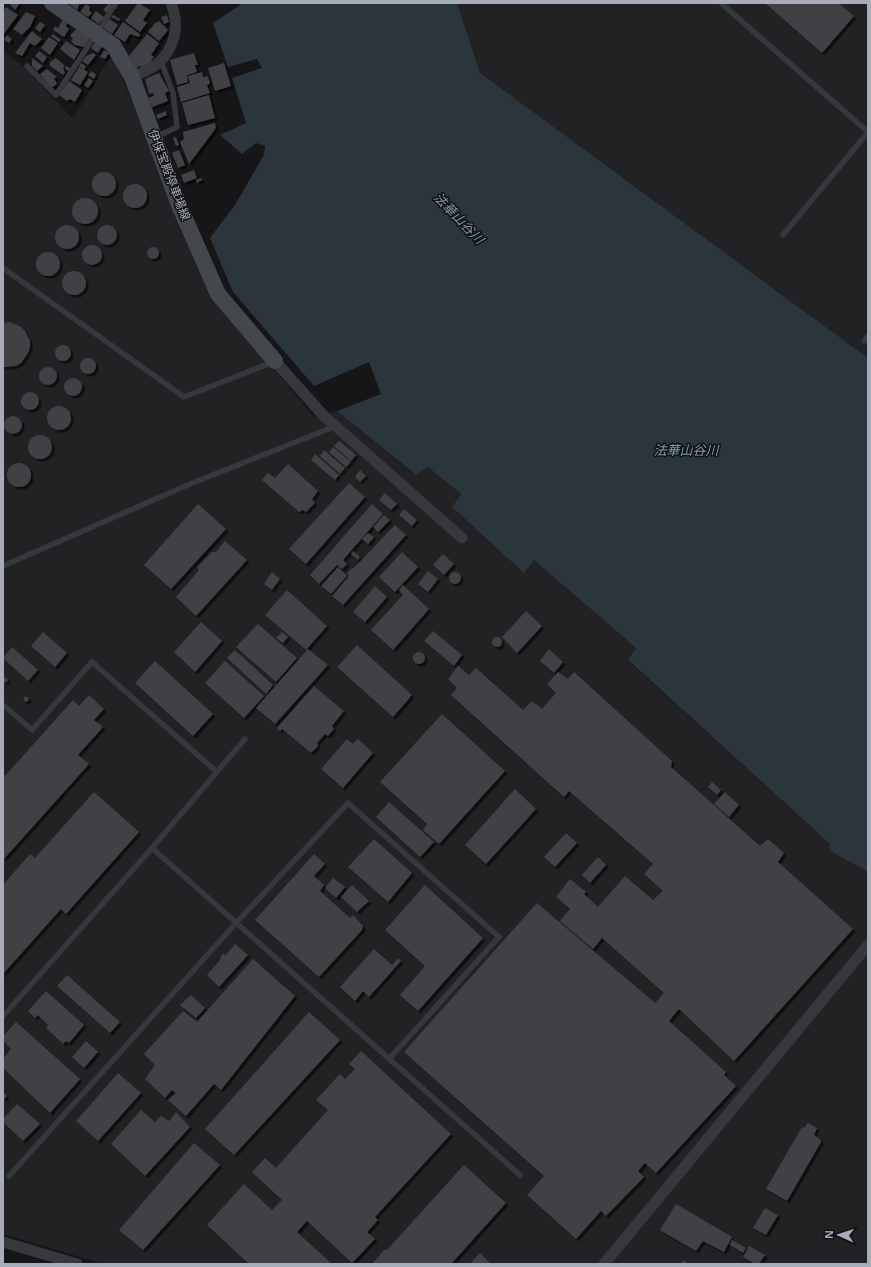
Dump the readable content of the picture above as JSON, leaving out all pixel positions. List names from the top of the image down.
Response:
{
  "streets": {
    "main road": ["伊保宝殿停車場線"]
  },
  "water": ["法華山谷川"],
  "north": "left"
}
